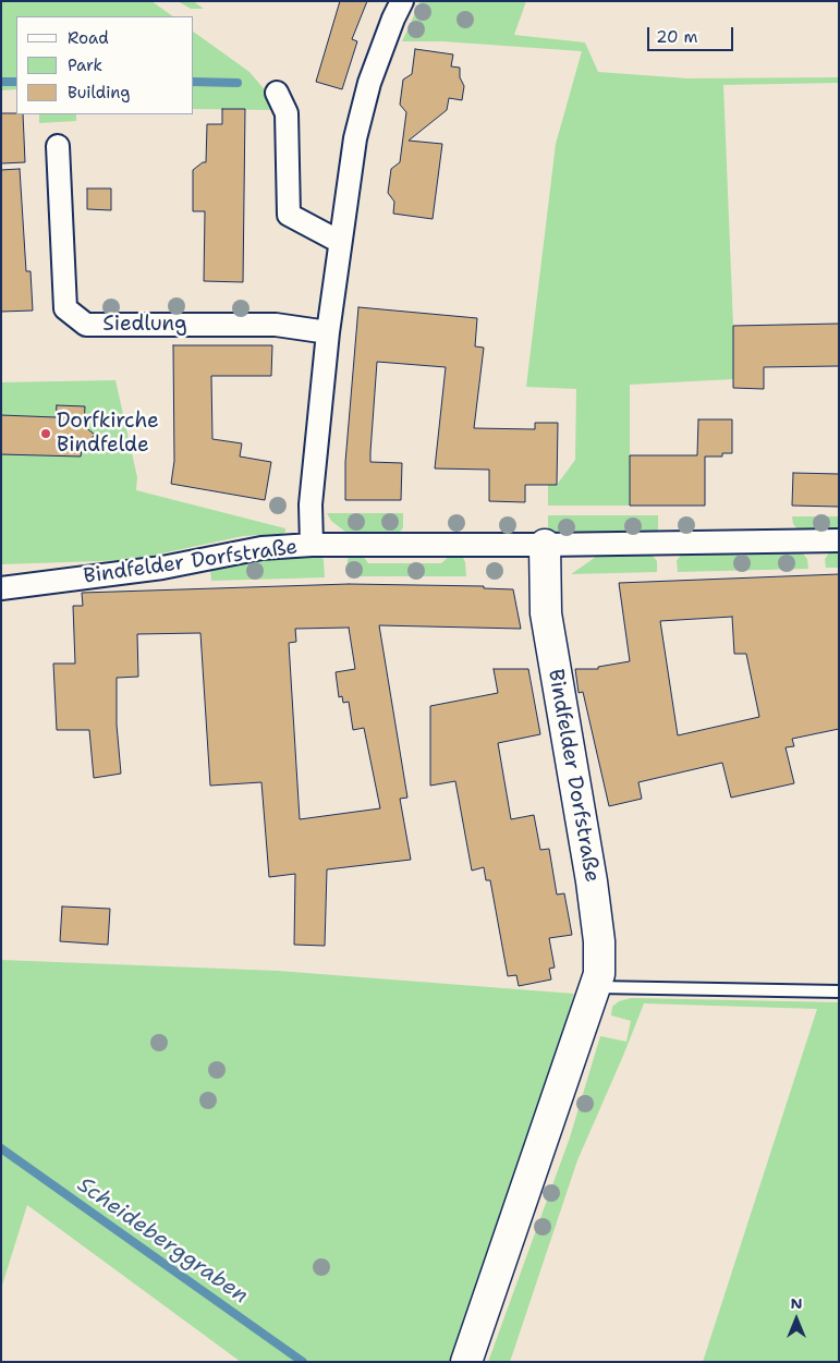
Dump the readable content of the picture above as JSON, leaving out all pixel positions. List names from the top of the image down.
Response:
{
  "streets": {
    "street": ["Siedlung", "Bindfelder Dorfstraße"]
  },
  "water": ["Scheideberggraben"],
  "places": ["Dorfkirche Bindfelde"],
  "legend": ["Road", "Park", "Building"],
  "scale_bar": "20 m",
  "north": "top"
}
